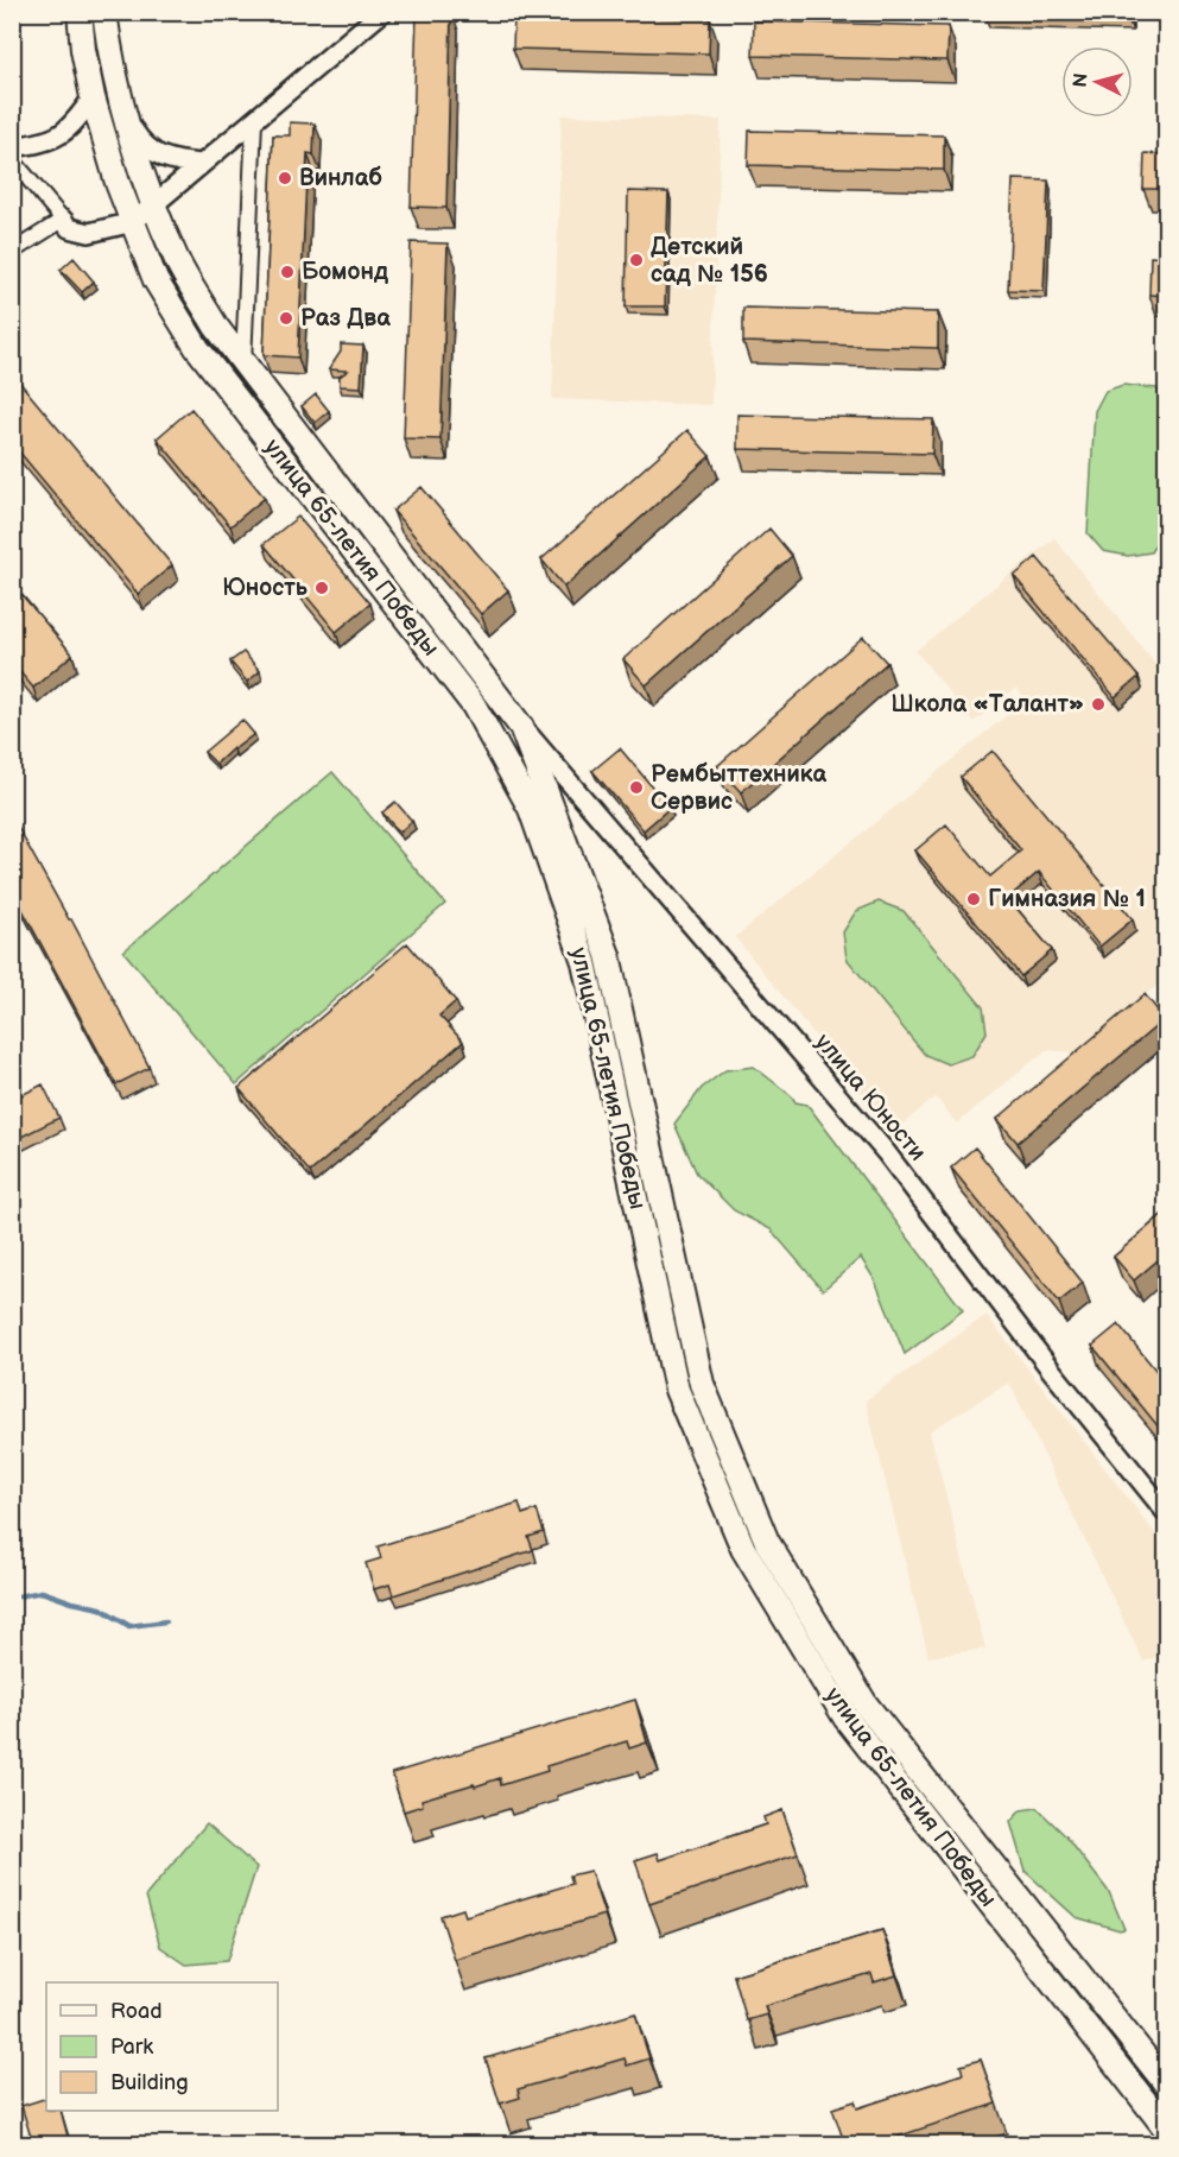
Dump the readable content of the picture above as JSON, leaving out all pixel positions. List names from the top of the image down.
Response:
{
  "streets": {
    "main road": ["улица 65-летия Победы"],
    "street": ["улица Юности"]
  },
  "crossings": [
    ["улица 65-летия Победы", "улица Юности"]
  ],
  "places": [
    "Винлаб",
    "Детский сад № 156",
    "Бомонд",
    "Раз Два",
    "Юность",
    "Школа «Талант»",
    "Рембыттехника Сервис",
    "Гимназия № 1"
  ],
  "legend": ["Road", "Park", "Building"],
  "north": "left"
}
